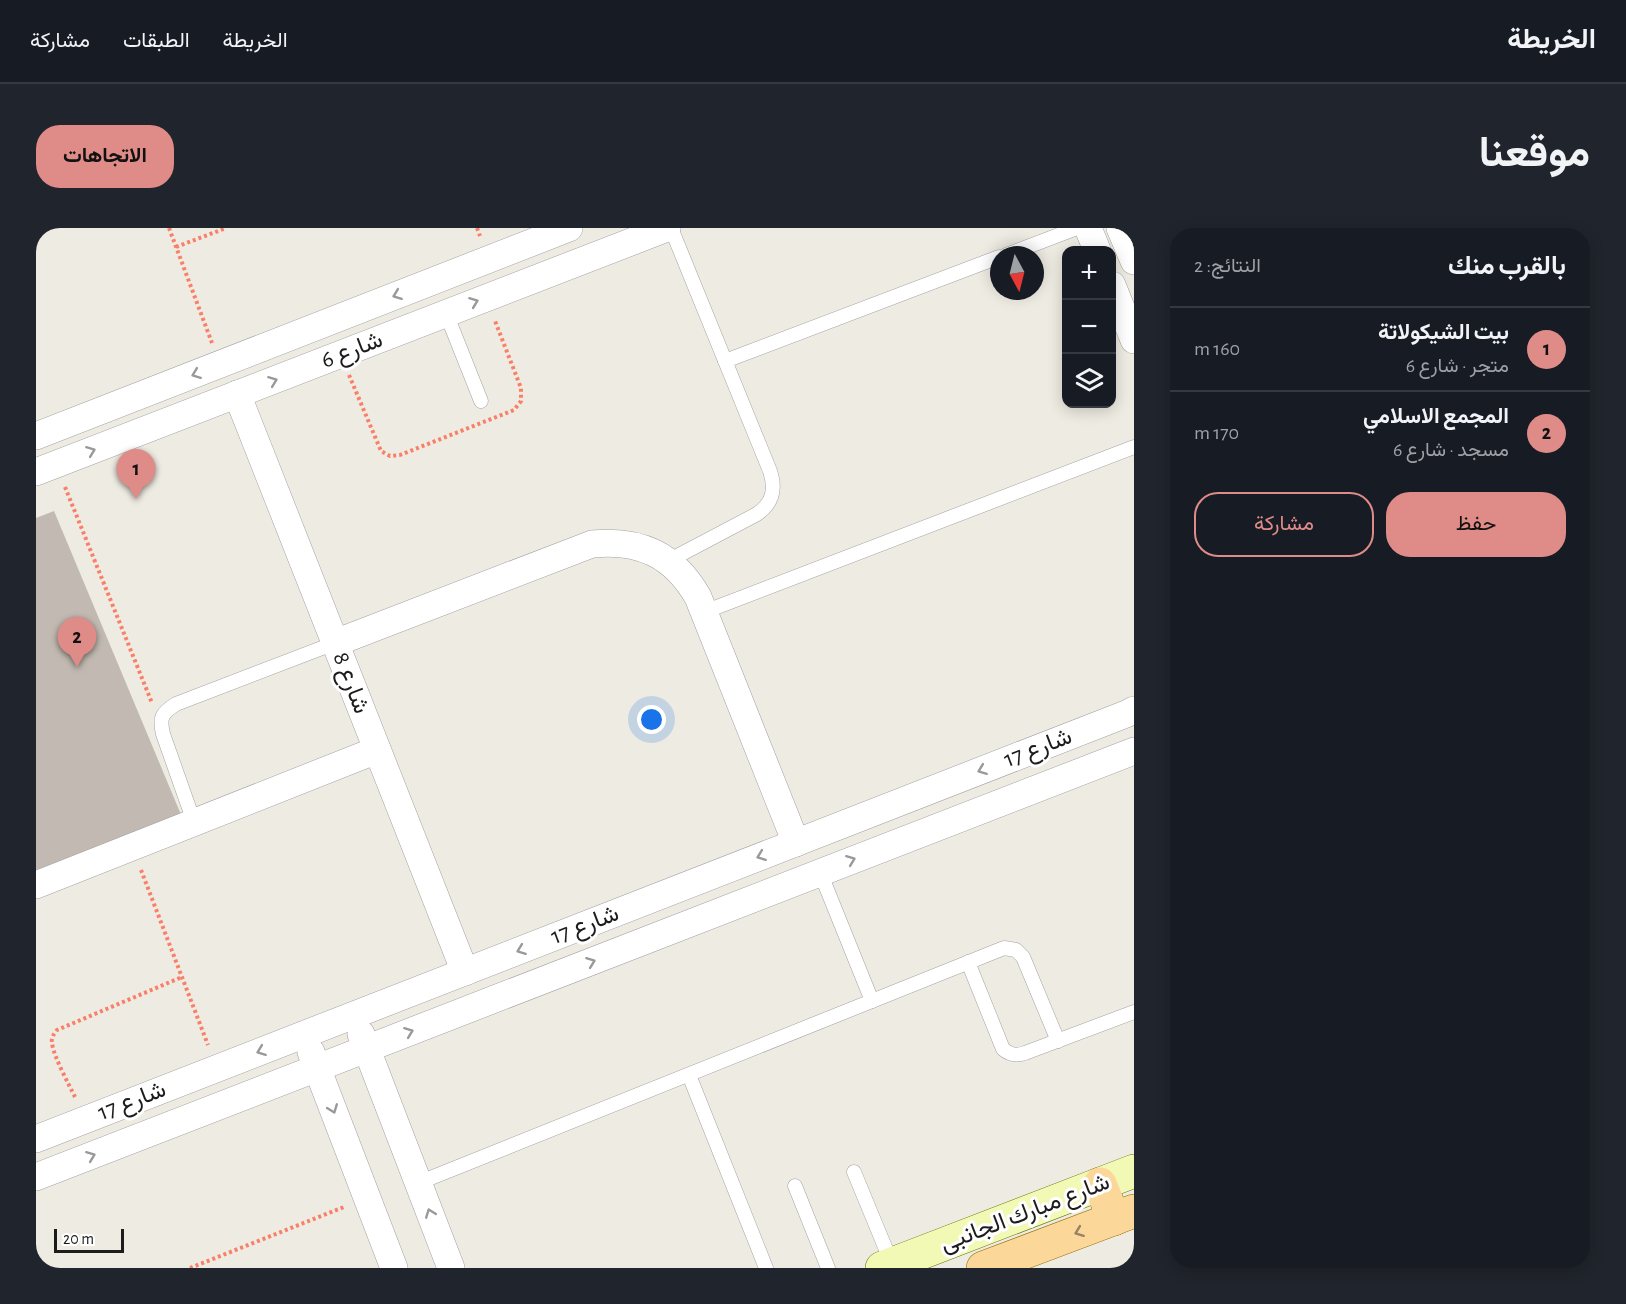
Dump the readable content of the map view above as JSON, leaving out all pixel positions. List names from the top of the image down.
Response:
{
  "streets": {
    "main road": ["شارع مبارك الجانبى"],
    "street": ["شارع 6", "شارع 8", "شارع 17"]
  },
  "crossings": [
    ["شارع 6", "شارع 8"],
    ["شارع 8", "شارع 17"]
  ],
  "scale_bar": "20 m",
  "north": "bottom",
  "page": {
    "header": "الخريطة",
    "nav": ["الخريطة", "الطبقات", "مشاركة"],
    "title": "موقعنا",
    "buttons": [
      "الاتجاهات",
      ["حفظ", "مشاركة"]
    ],
    "heading": ["بالقرب منك", "النتائج: 2"],
    "map_buttons": ["+", "−"],
    "list": [
      {
        "mark": "1",
        "name": "بيت الشيكولاتة",
        "note": "متجر · شارع 6",
        "value": "160 m"
      },
      {
        "mark": "2",
        "name": "المجمع الاسلامي",
        "note": "مسجد · شارع 6",
        "value": "170 m"
      }
    ],
    "pins": ["1", "2"],
    "scale": "20 m"
  }
}
